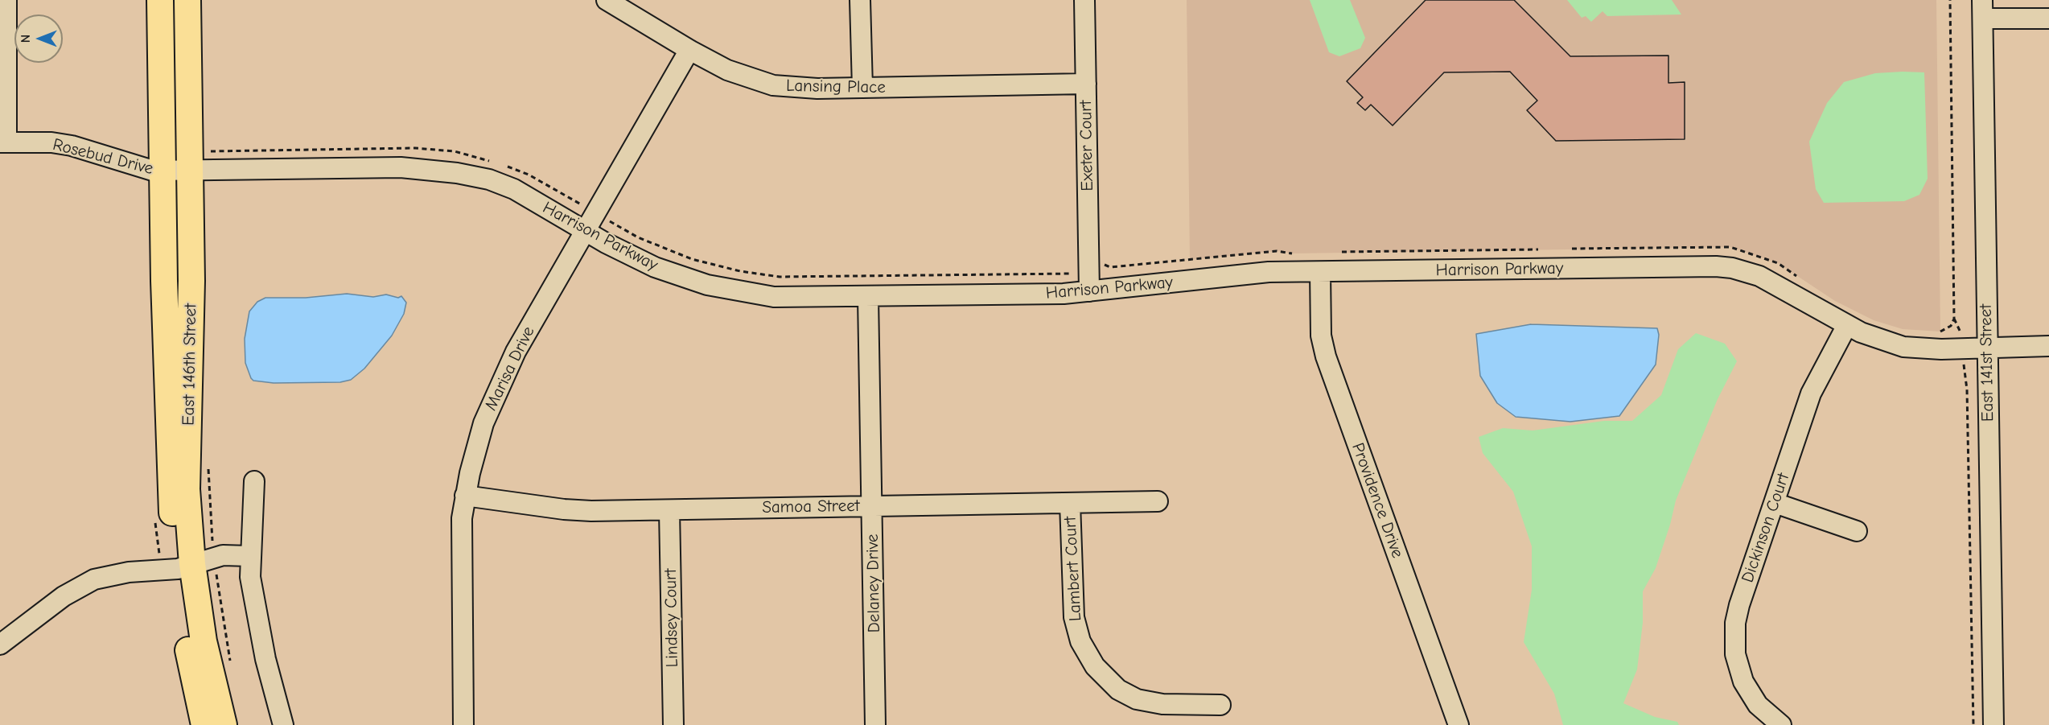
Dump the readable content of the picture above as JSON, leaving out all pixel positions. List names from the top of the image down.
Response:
{
  "streets": {
    "main road": ["East 146th Street"],
    "street": [
      "Lansing Place",
      "Exeter Court",
      "Rosebud Drive",
      "Harrison Parkway",
      "East 141st Street",
      "Marisa Drive",
      "Providence Drive",
      "Samoa Street",
      "Dickinson Court",
      "Lambert Court",
      "Delaney Drive",
      "Lindsey Court"
    ]
  },
  "crossings": [
    ["Lansing Place", "Exeter Court"],
    ["Lansing Place", "Marisa Drive"],
    ["Exeter Court", "Harrison Parkway"],
    ["Rosebud Drive", "Harrison Parkway"],
    ["Rosebud Drive", "East 146th Street"],
    ["Harrison Parkway", "East 141st Street"],
    ["Harrison Parkway", "East 146th Street"],
    ["Harrison Parkway", "Marisa Drive"],
    ["Harrison Parkway", "Providence Drive"],
    ["Harrison Parkway", "Dickinson Court"],
    ["Harrison Parkway", "Delaney Drive"],
    ["Marisa Drive", "Samoa Street"],
    ["Samoa Street", "Lambert Court"],
    ["Samoa Street", "Delaney Drive"],
    ["Samoa Street", "Lindsey Court"]
  ],
  "north": "left"
}
